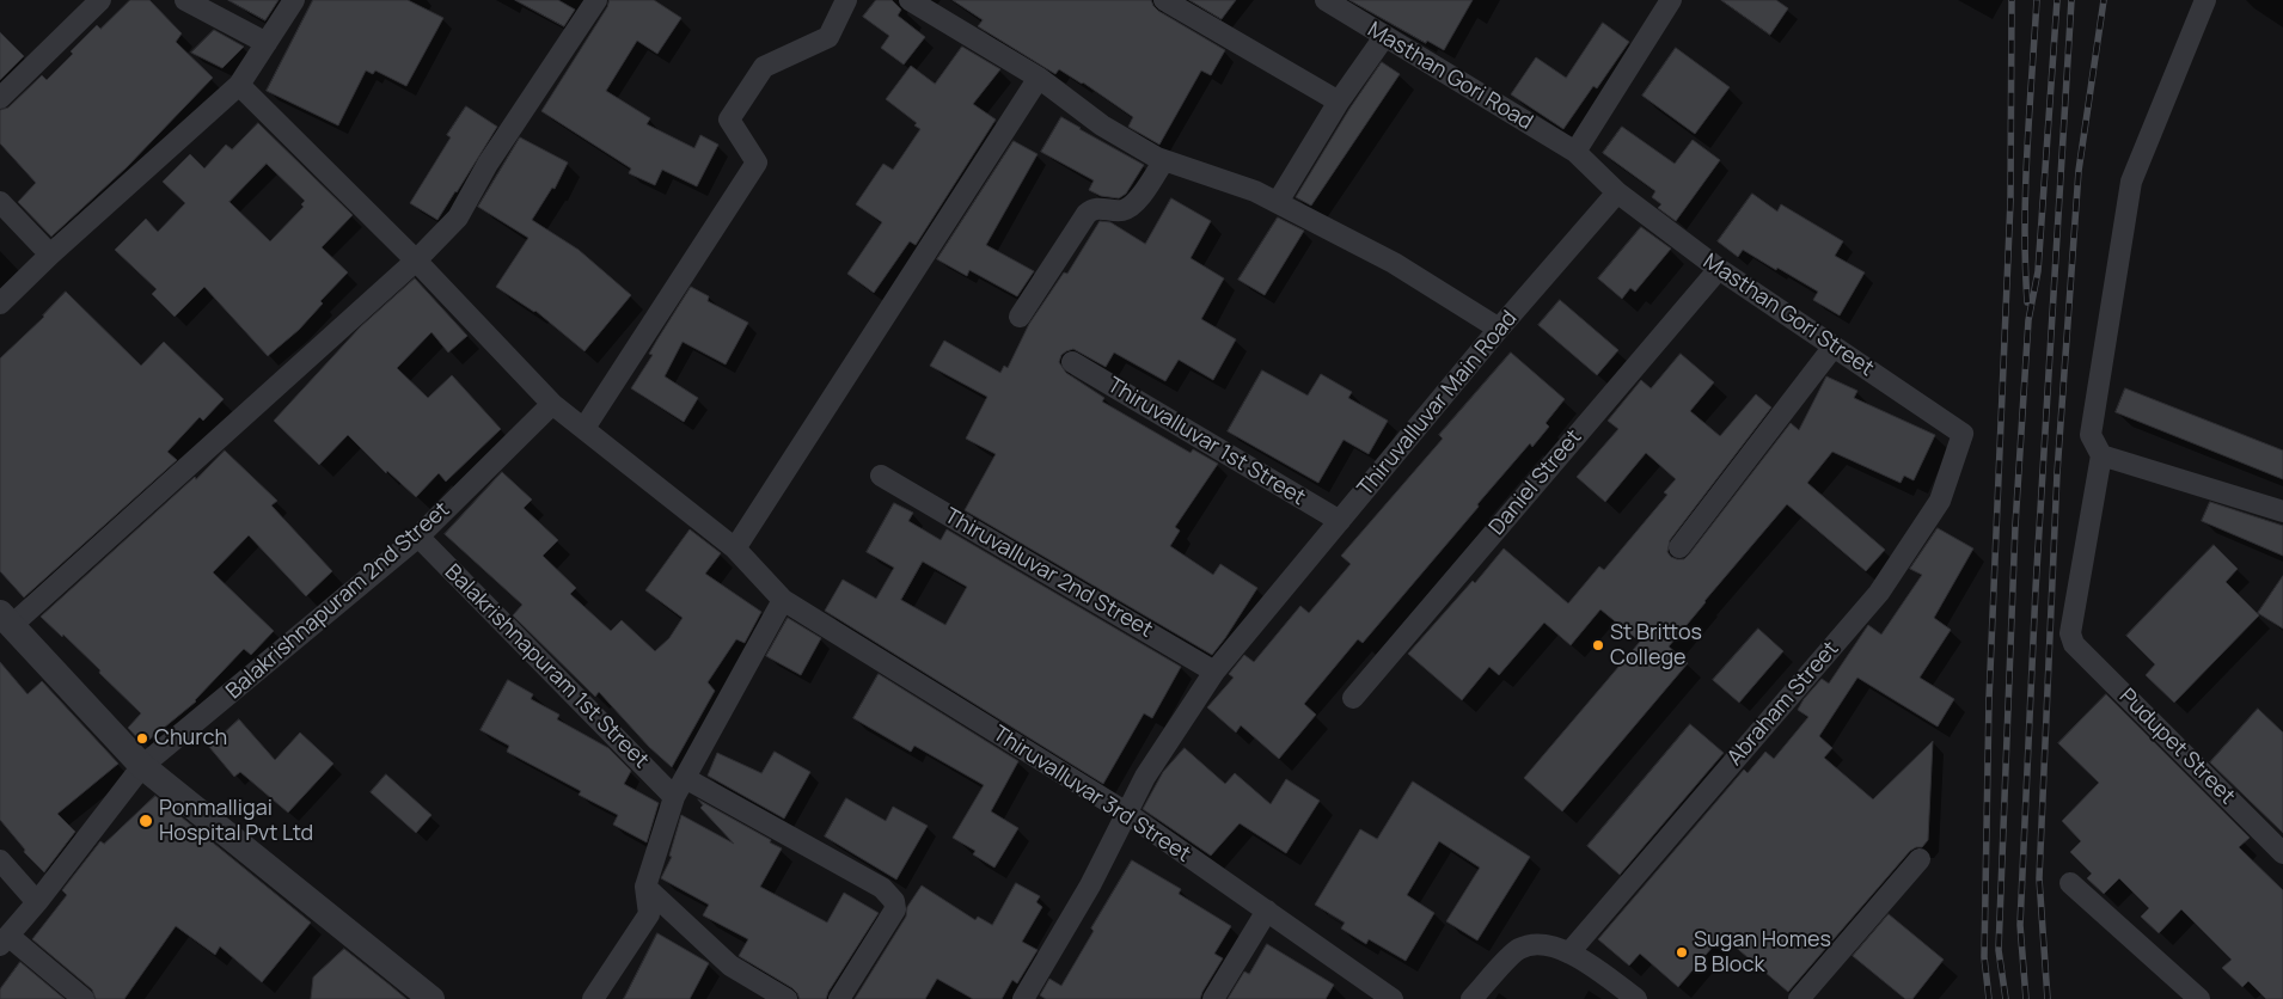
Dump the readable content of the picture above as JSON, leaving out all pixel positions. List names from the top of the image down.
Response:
{
  "streets": {
    "street": [
      "Masthan Gori Road",
      "Masthan Gori Street",
      "Thiruvalluvar Main Road",
      "Thiruvalluvar 1st Street",
      "Daniel Street",
      "Thiruvalluvar 2nd Street",
      "Balakrishnapuram 2nd Street",
      "Balakrishnapuram 1st Street",
      "Abraham Street",
      "Pudupet Street",
      "Thiruvalluvar 3rd Street"
    ]
  },
  "crossings": [
    ["Masthan Gori Street", "Thiruvalluvar Main Road"],
    ["Masthan Gori Street", "Daniel Street"],
    ["Masthan Gori Street", "Abraham Street"],
    ["Thiruvalluvar Main Road", "Thiruvalluvar 1st Street"],
    ["Thiruvalluvar Main Road", "Thiruvalluvar 2nd Street"],
    ["Thiruvalluvar Main Road", "Thiruvalluvar 3rd Street"],
    ["Balakrishnapuram 2nd Street", "Balakrishnapuram 1st Street"],
    ["Balakrishnapuram 2nd Street", "Thiruvalluvar 3rd Street"]
  ],
  "places": [
    "St Brittos College",
    "Church",
    "Ponmalligai Hospital Pvt Ltd",
    "Sugan Homes B Block"
  ]
}
